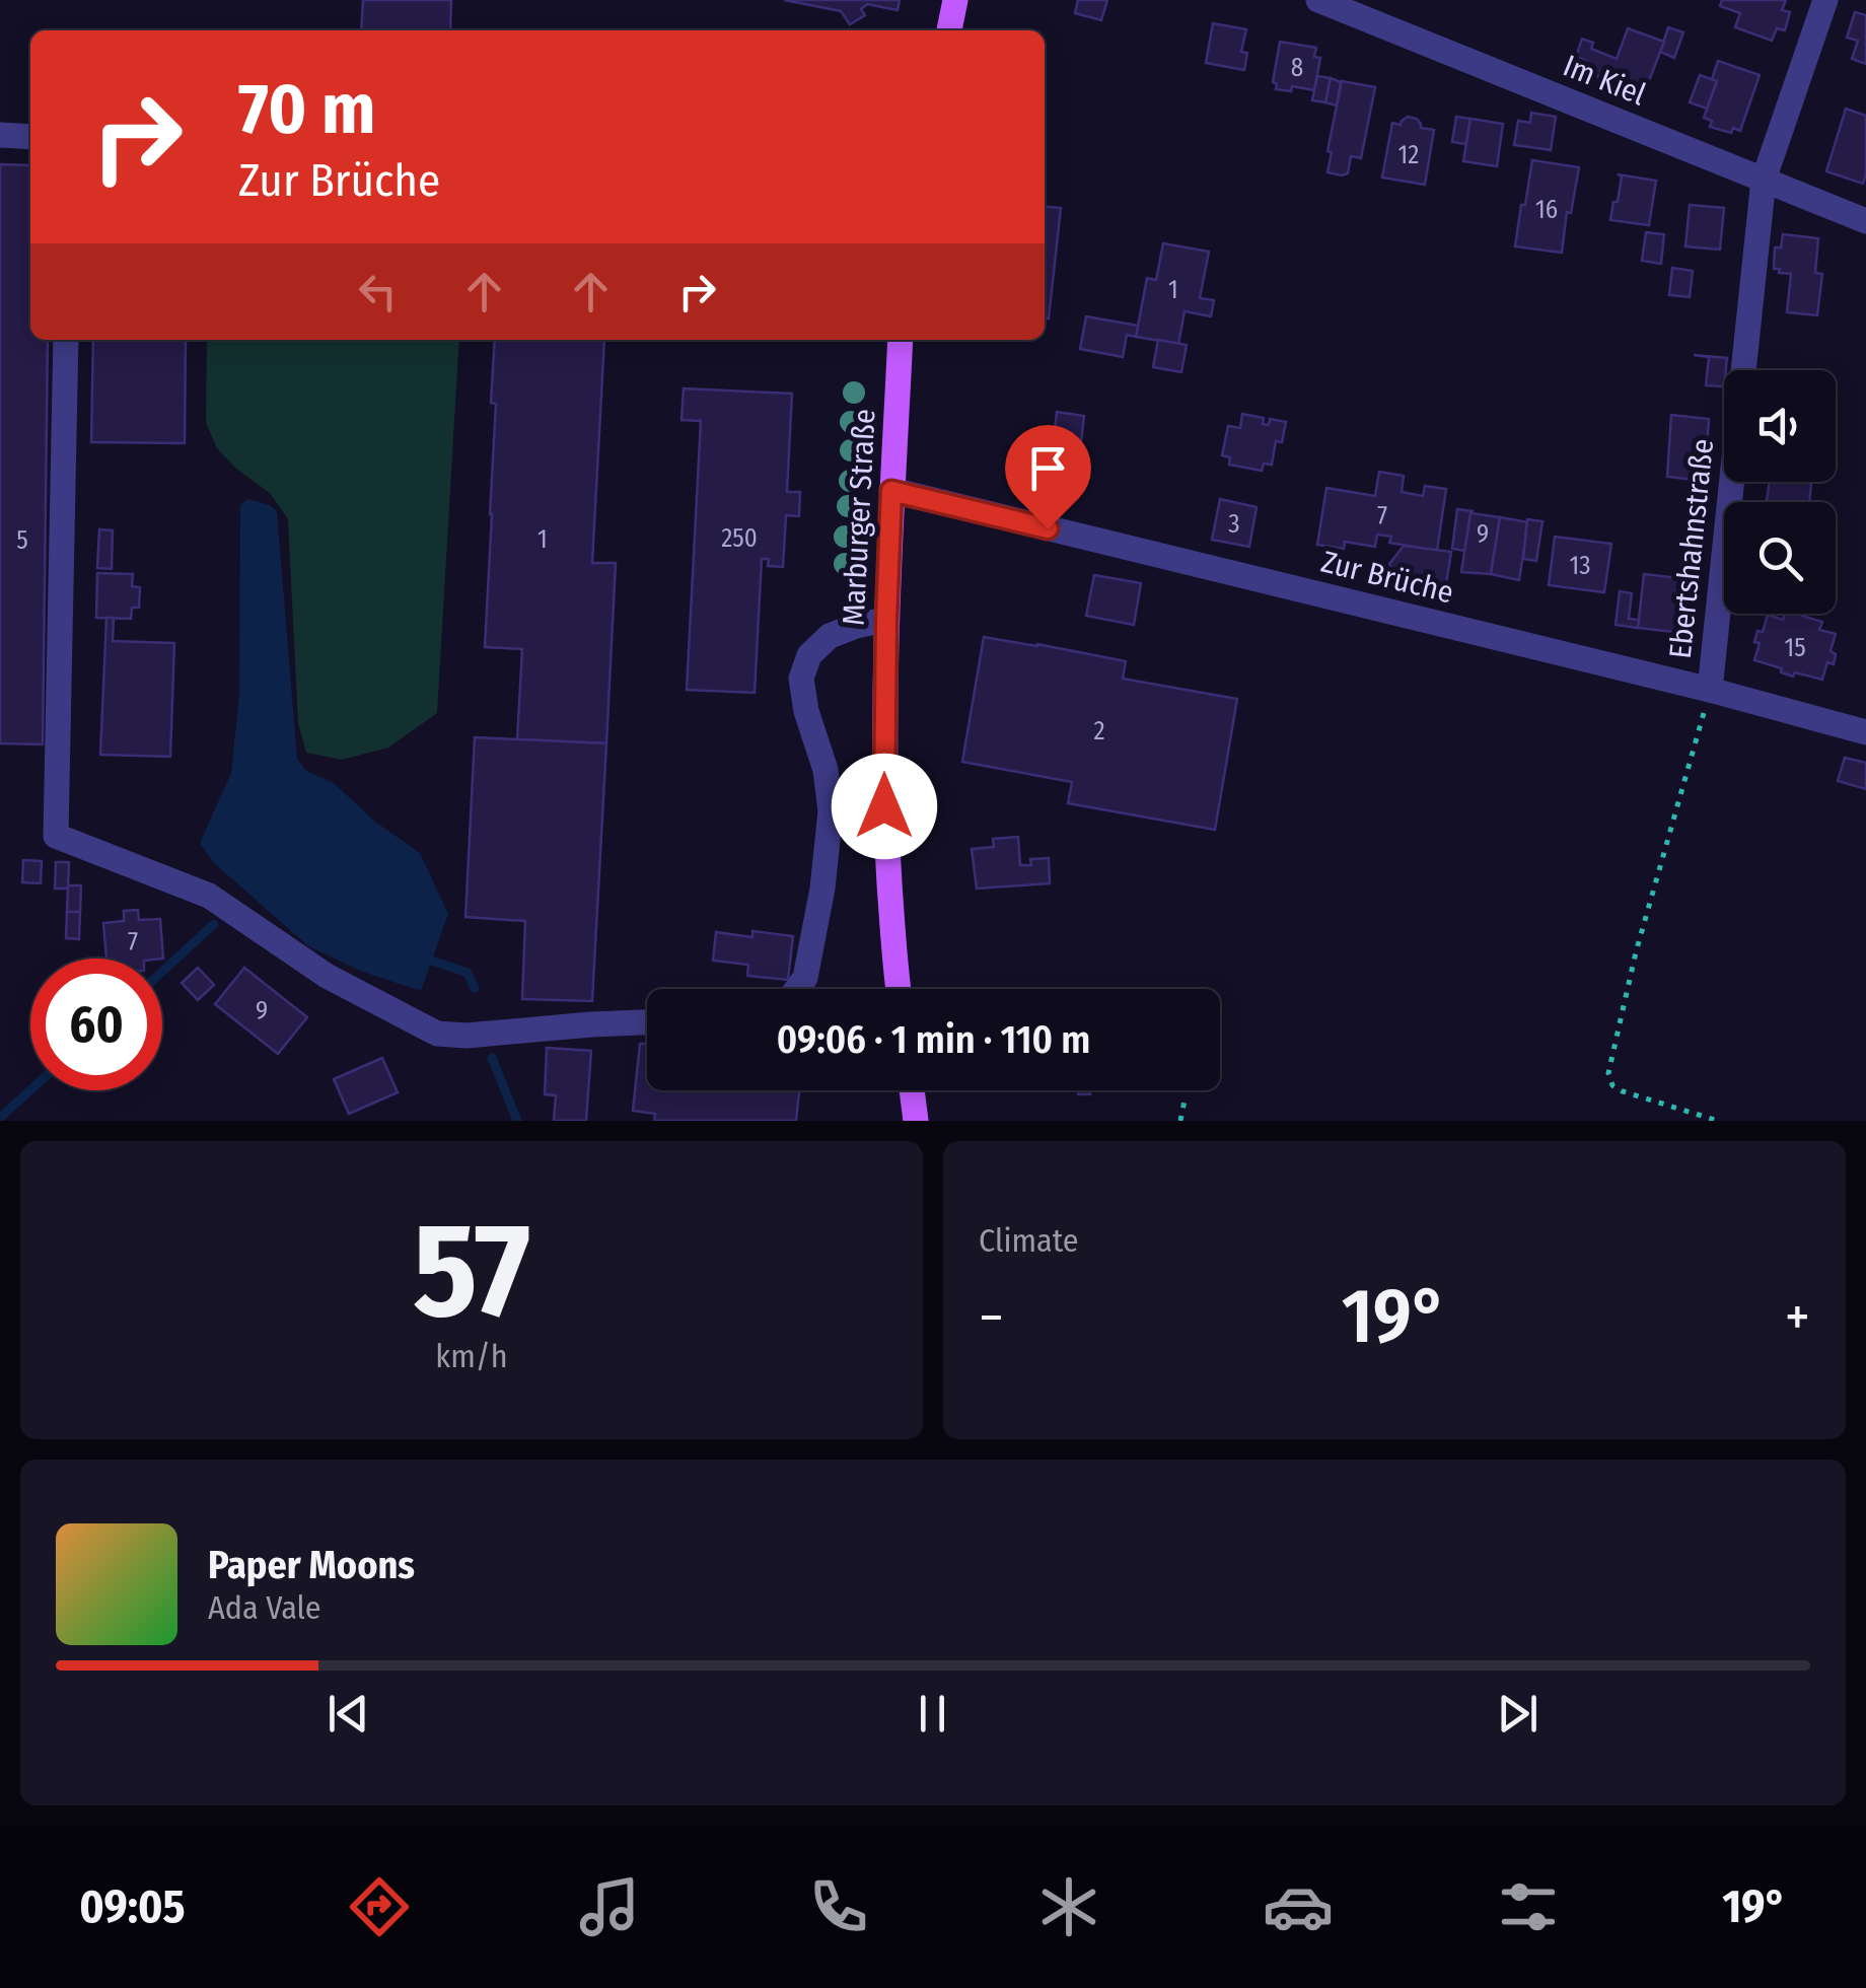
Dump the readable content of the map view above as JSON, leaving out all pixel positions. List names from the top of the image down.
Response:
{
  "streets": {
    "main road": ["Marburger Straße"],
    "street": ["Im Kiel", "Ebertshahnstraße", "Zur Brüche"]
  },
  "crossings": [
    ["Im Kiel", "Ebertshahnstraße"],
    ["Marburger Straße", "Zur Brüche"],
    ["Ebertshahnstraße", "Zur Brüche"]
  ],
  "house_numbers": [
    "8",
    "12",
    "16",
    "1",
    "7",
    "3",
    "9",
    "250",
    "1",
    "5",
    "13",
    "15",
    "2",
    "7",
    "9"
  ],
  "page": {
    "turn": ["70 m", "Zur Brüche"],
    "limit": "60",
    "trip": "09:06 · 1 min · 110 m",
    "tile": [
      ["57", "km/h"],
      "Climate"
    ],
    "heat": ["−", "19°", "+"],
    "song": ["Paper Moons", "Ada Vale"],
    "tabs": ["09:05", "19°"]
  }
}
